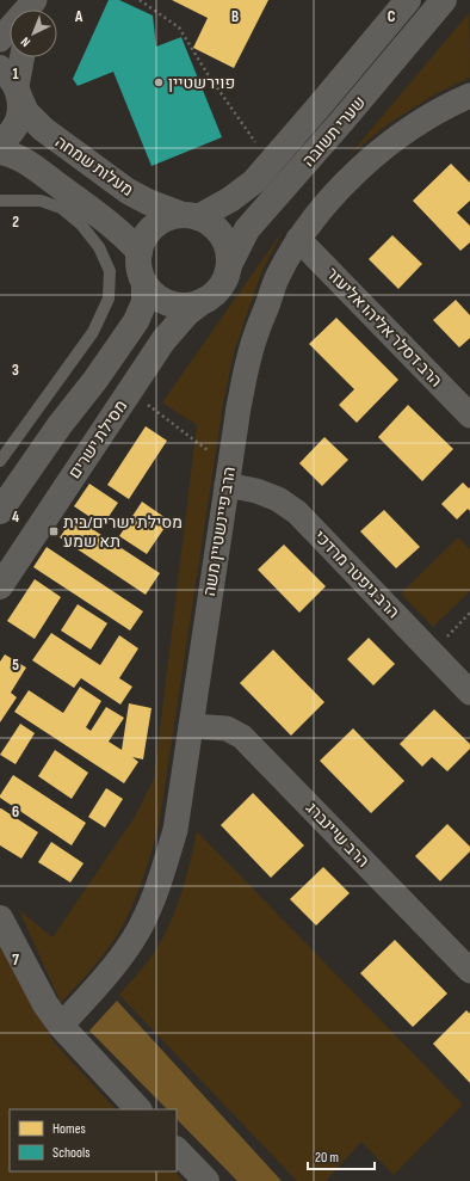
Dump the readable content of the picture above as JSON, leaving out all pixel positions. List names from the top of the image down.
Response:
{
  "streets": {
    "street": [
      "שערי תשובה",
      "מעלות שמחה",
      "הרב דסלר אליהו אליעזר",
      "מסילת ישרים",
      "הרב פיינשטיין משה",
      "הרב גיפטר מרדכי",
      "הרב שיינברג"
    ]
  },
  "crossings": [
    ["שערי תשובה", "מעלות שמחה"],
    ["שערי תשובה", "מסילת ישרים"],
    ["מעלות שמחה", "מסילת ישרים"],
    ["הרב דסלר אליהו אליעזר", "הרב פיינשטיין משה"],
    ["הרב פיינשטיין משה", "הרב גיפטר מרדכי"],
    ["הרב פיינשטיין משה", "הרב שיינברג"]
  ],
  "places": {
    "other": ["פוירשטיין"],
    "transit": ["מסילת ישרים/בית תא שמע"]
  },
  "legend": ["Homes", "Schools"],
  "scale_bar": "20 m",
  "north": "bottom left",
  "grid": {
    "columns": ["A", "B", "C"],
    "rows": [
      "1",
      "2",
      "3",
      "4",
      "5",
      "6",
      "7"
    ]
  }
}
